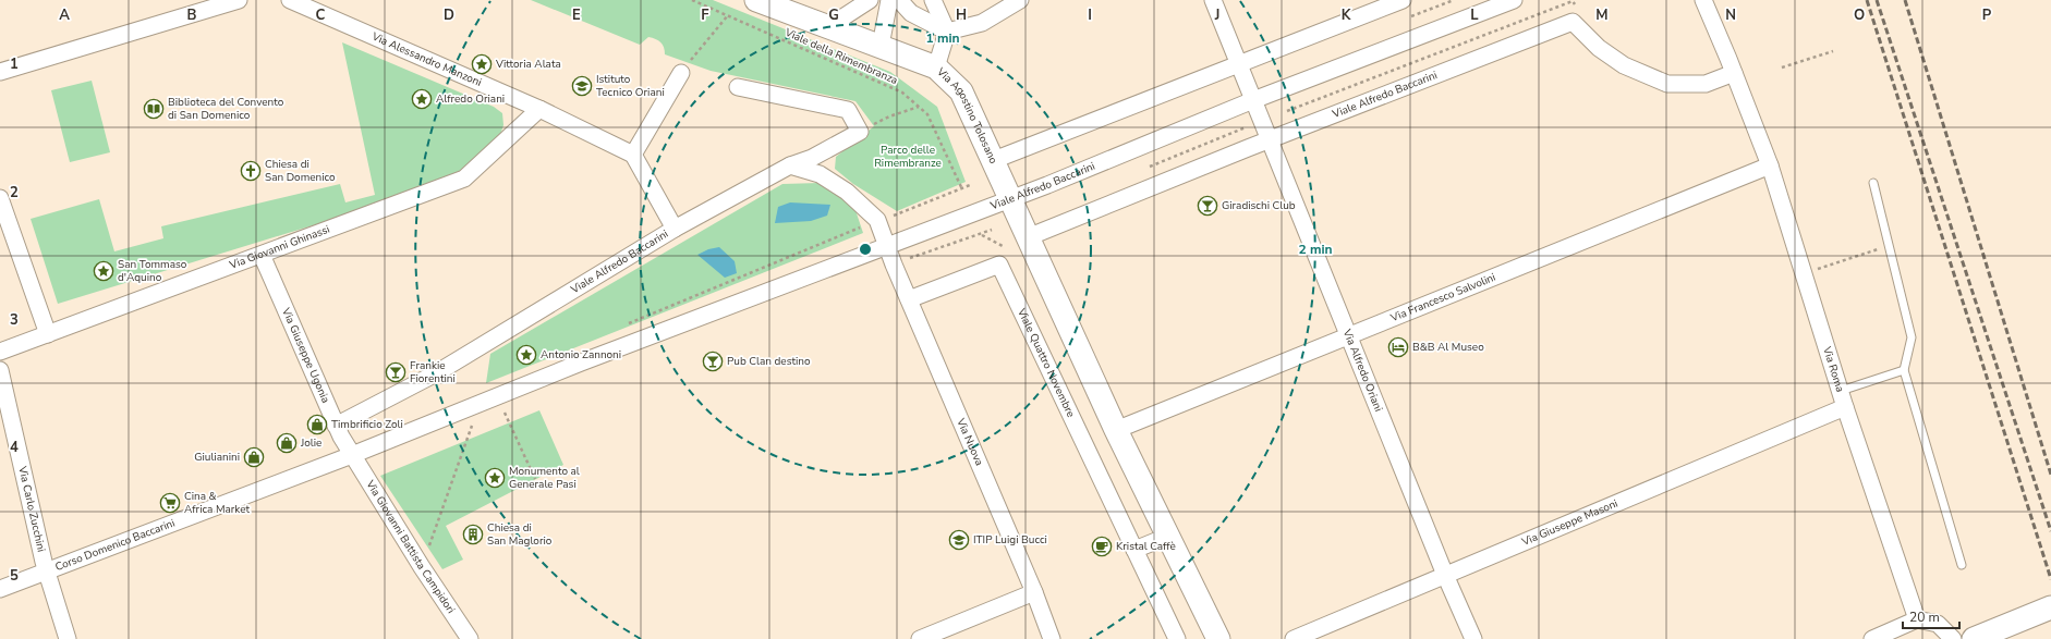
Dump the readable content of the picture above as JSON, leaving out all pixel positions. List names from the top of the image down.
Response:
{
  "streets": {
    "main road": ["Via Agostino Tolosano"],
    "street": [
      "Via Alessandro Manzoni",
      "Viale Alfredo Baccarini",
      "Via Giovanni Ghinassi",
      "Via Francesco Salvolini",
      "Via Giuseppe Ugonia",
      "Viale Quattro Novembre",
      "Via Roma",
      "Via Alfredo Oriani",
      "Via Nuova",
      "Via Carlo Zucchini",
      "Via Giuseppe Masoni",
      "Corso Domenico Baccarini",
      "Via Giovanni Battista Campidori"
    ],
    "path": ["Viale della Rimembranza"]
  },
  "crossings": [
    ["Via Alessandro Manzoni", "Via Giovanni Ghinassi"],
    ["Viale Alfredo Baccarini", "Via Agostino Tolosano"],
    ["Viale Alfredo Baccarini", "Via Giuseppe Ugonia"],
    ["Viale Alfredo Baccarini", "Via Roma"],
    ["Viale Alfredo Baccarini", "Via Alfredo Oriani"],
    ["Viale Alfredo Baccarini", "Via Nuova"],
    ["Viale Alfredo Baccarini", "Corso Domenico Baccarini"],
    ["Viale Alfredo Baccarini", "Via Giovanni Battista Campidori"],
    ["Via Giovanni Ghinassi", "Via Giuseppe Ugonia"],
    ["Via Francesco Salvolini", "Via Roma"],
    ["Via Francesco Salvolini", "Via Alfredo Oriani"],
    ["Via Giuseppe Ugonia", "Corso Domenico Baccarini"],
    ["Via Giuseppe Ugonia", "Via Giovanni Battista Campidori"],
    ["Viale Quattro Novembre", "Via Nuova"],
    ["Via Roma", "Via Giuseppe Masoni"],
    ["Via Alfredo Oriani", "Via Giuseppe Masoni"],
    ["Via Carlo Zucchini", "Corso Domenico Baccarini"],
    ["Corso Domenico Baccarini", "Via Giovanni Battista Campidori"]
  ],
  "parks": ["Parco delle Rimembranze"],
  "places": {
    "place": [
      "Vittoria Alata",
      "Alfredo Oriani",
      "San Tommaso d'Aquino",
      "Antonio Zannoni",
      "Monumento al Generale Pasi"
    ],
    "school or university": ["Istituto Tecnico Oriani", "ITIP Luigi Bucci"],
    "library": ["Biblioteca del Convento di San Domenico"],
    "church": ["Chiesa di San Domenico"],
    "bar": ["Giradischi Club", "Pub Clan destino", "Frankie Fiorentini"],
    "hotel": ["B&B Al Museo"],
    "shop": ["Timbrificio Zoli", "Jolie", "Giulianini"],
    "supermarket": ["Cina & Africa Market"],
    "building": ["Chiesa di San Maglorio"],
    "cafe": ["Kristal Caffè"]
  },
  "scale_bar": "20 m",
  "grid": {
    "columns": [
      "A",
      "B",
      "C",
      "D",
      "E",
      "F",
      "G",
      "H",
      "I",
      "J",
      "K",
      "L",
      "M",
      "N",
      "O",
      "P"
    ],
    "rows": [
      "1",
      "2",
      "3",
      "4",
      "5"
    ]
  },
  "rings": ["1 min", "2 min"]
}
